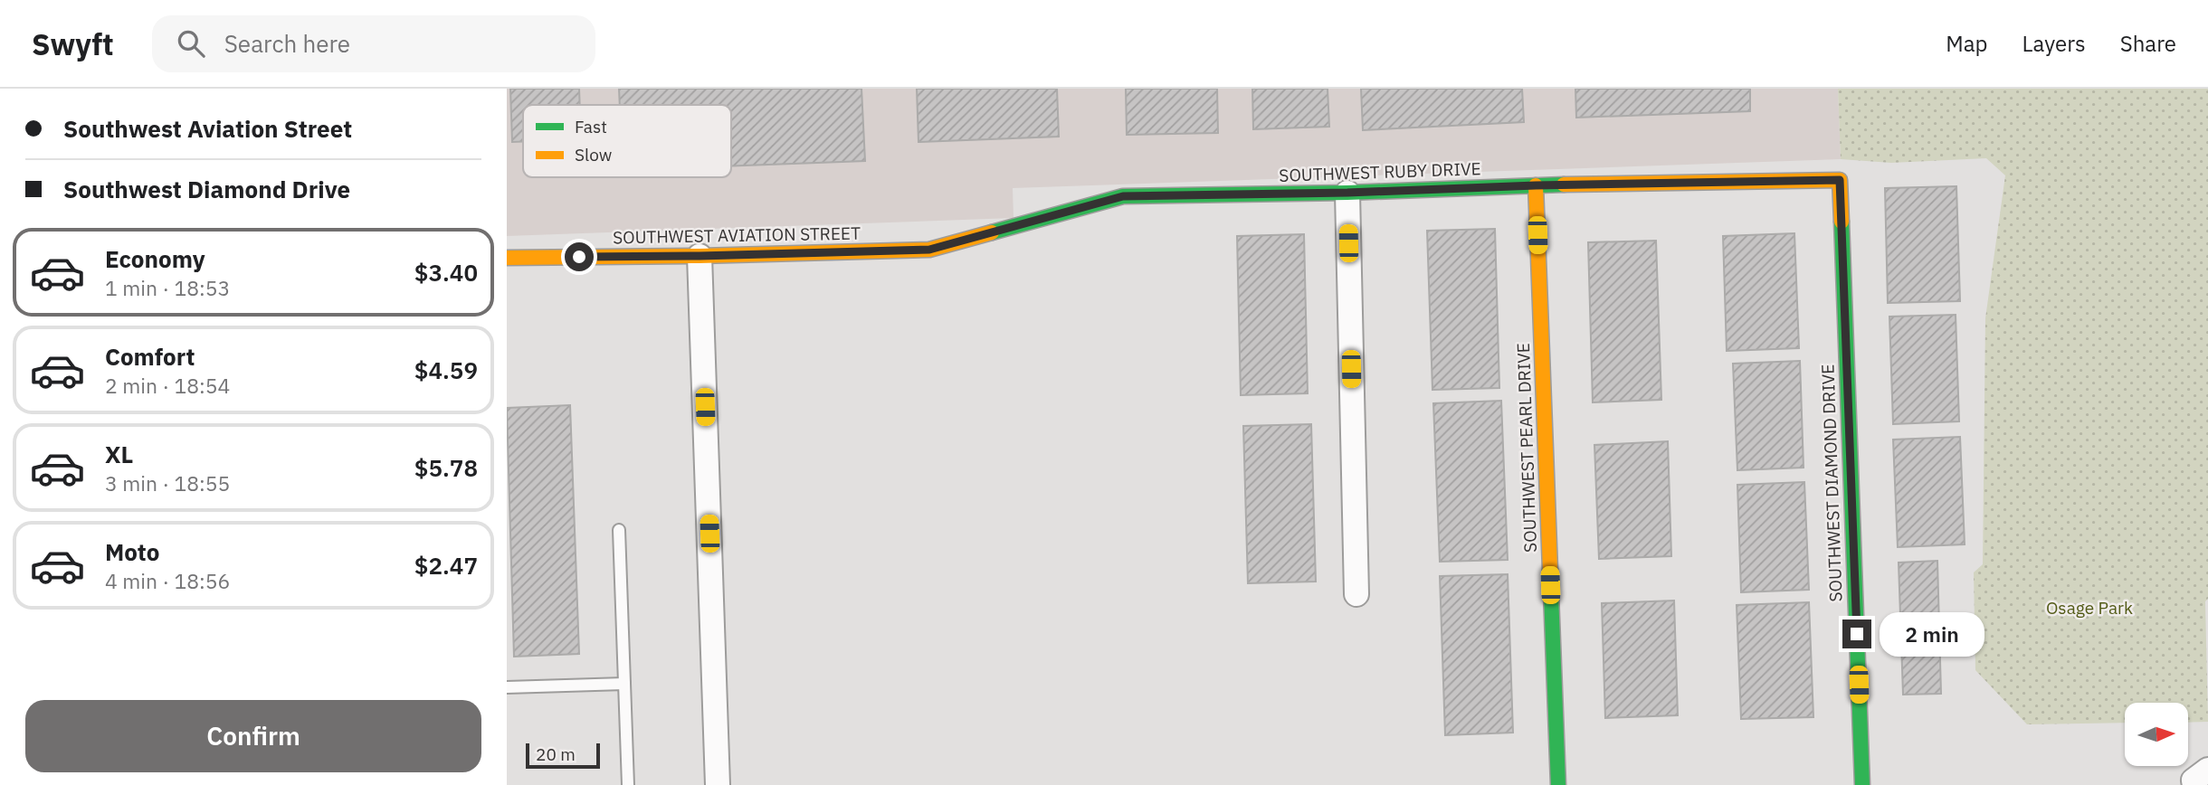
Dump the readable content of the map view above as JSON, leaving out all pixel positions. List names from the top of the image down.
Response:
{
  "streets": {
    "street": [
      "SOUTHWEST RUBY DRIVE",
      "SOUTHWEST AVIATION STREET",
      "SOUTHWEST PEARL DRIVE",
      "SOUTHWEST DIAMOND DRIVE"
    ]
  },
  "crossings": [
    ["SOUTHWEST RUBY DRIVE", "SOUTHWEST AVIATION STREET"],
    ["SOUTHWEST RUBY DRIVE", "SOUTHWEST PEARL DRIVE"],
    ["SOUTHWEST RUBY DRIVE", "SOUTHWEST DIAMOND DRIVE"]
  ],
  "parks": ["Osage Park"],
  "legend": ["Fast", "Slow"],
  "scale_bar": "20 m",
  "north": "right",
  "page": {
    "header": "Swyft",
    "search": "Search here",
    "nav": ["Map", "Layers", "Share"],
    "banner": ["Southwest Aviation Street", "Southwest Diamond Drive"],
    "list": [
      {
        "name": "Economy",
        "note": "1 min · 18:53",
        "value": "$3.40"
      },
      {
        "name": "Comfort",
        "note": "2 min · 18:54",
        "value": "$4.59"
      },
      {
        "name": "XL",
        "note": "3 min · 18:55",
        "value": "$5.78"
      },
      {
        "name": "Moto",
        "note": "4 min · 18:56",
        "value": "$2.47"
      }
    ],
    "bubble": "2 min",
    "buttons": "Confirm",
    "scale": "20 m"
  }
}
